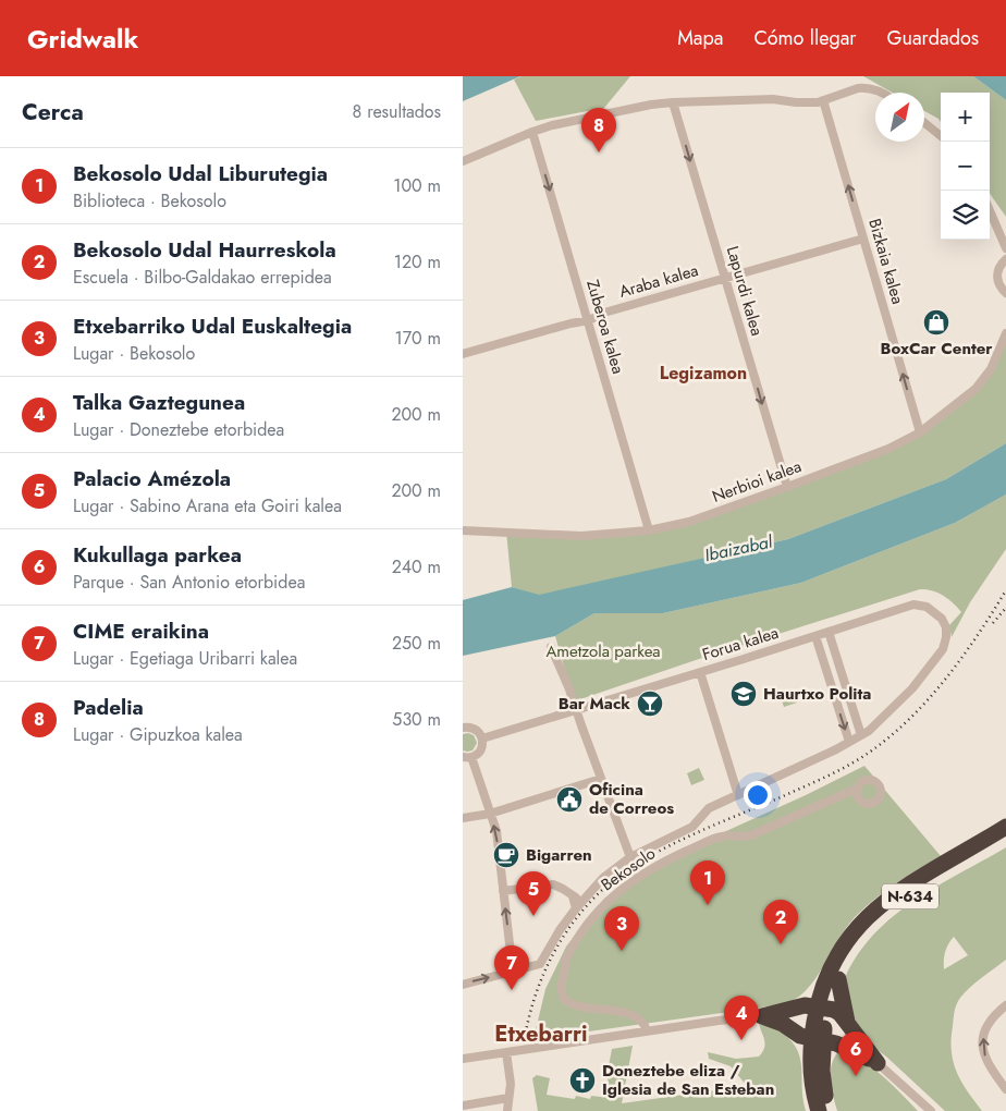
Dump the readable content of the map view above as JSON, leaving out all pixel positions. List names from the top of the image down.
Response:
{
  "streets": {
    "highway": ["N-634"],
    "street": [
      "Bizkaia kalea",
      "Araba kalea",
      "Lapurdi kalea",
      "Zuberoa kalea",
      "Nerbioi kalea",
      "Forua kalea",
      "Bekosolo"
    ]
  },
  "crossings": [
    ["Bizkaia kalea", "Araba kalea"],
    ["Bizkaia kalea", "Nerbioi kalea"],
    ["Araba kalea", "Lapurdi kalea"],
    ["Araba kalea", "Zuberoa kalea"],
    ["Lapurdi kalea", "Nerbioi kalea"],
    ["Zuberoa kalea", "Nerbioi kalea"]
  ],
  "one_way": ["Bizkaia kalea", "Lapurdi kalea", "Zuberoa kalea"],
  "districts": ["Legizamon", "Etxebarri"],
  "water": ["Ibaizabal"],
  "parks": ["Ametzola parkea"],
  "places": {
    "shop": ["BoxCar Center"],
    "school or university": ["Haurtxo Polita"],
    "bar": ["Bar Mack"],
    "public building": ["Oficina de Correos"],
    "cafe": ["Bigarren"],
    "church": ["Doneztebe eliza / Iglesia de San Esteban"]
  },
  "north": "top right",
  "page": {
    "header": "Gridwalk",
    "nav": ["Mapa", "Cómo llegar", "Guardados"],
    "heading": ["Cerca", "8 resultados"],
    "map_buttons": ["+", "−"],
    "pins": [
      "8",
      "1",
      "5",
      "2",
      "3",
      "7",
      "4",
      "6"
    ],
    "list": [
      {
        "mark": "1",
        "name": "Bekosolo Udal Liburutegia",
        "note": "Biblioteca · Bekosolo",
        "value": "100 m"
      },
      {
        "mark": "2",
        "name": "Bekosolo Udal Haurreskola",
        "note": "Escuela · Bilbo-Galdakao errepidea",
        "value": "120 m"
      },
      {
        "mark": "3",
        "name": "Etxebarriko Udal Euskaltegia",
        "note": "Lugar · Bekosolo",
        "value": "170 m"
      },
      {
        "mark": "4",
        "name": "Talka Gaztegunea",
        "note": "Lugar · Doneztebe etorbidea",
        "value": "200 m"
      },
      {
        "mark": "5",
        "name": "Palacio Amézola",
        "note": "Lugar · Sabino Arana eta Goiri kalea",
        "value": "200 m"
      },
      {
        "mark": "6",
        "name": "Kukullaga parkea",
        "note": "Parque · San Antonio etorbidea",
        "value": "240 m"
      },
      {
        "mark": "7",
        "name": "CIME eraikina",
        "note": "Lugar · Egetiaga Uribarri kalea",
        "value": "250 m"
      },
      {
        "mark": "8",
        "name": "Padelia",
        "note": "Lugar · Gipuzkoa kalea",
        "value": "530 m"
      }
    ]
  }
}
